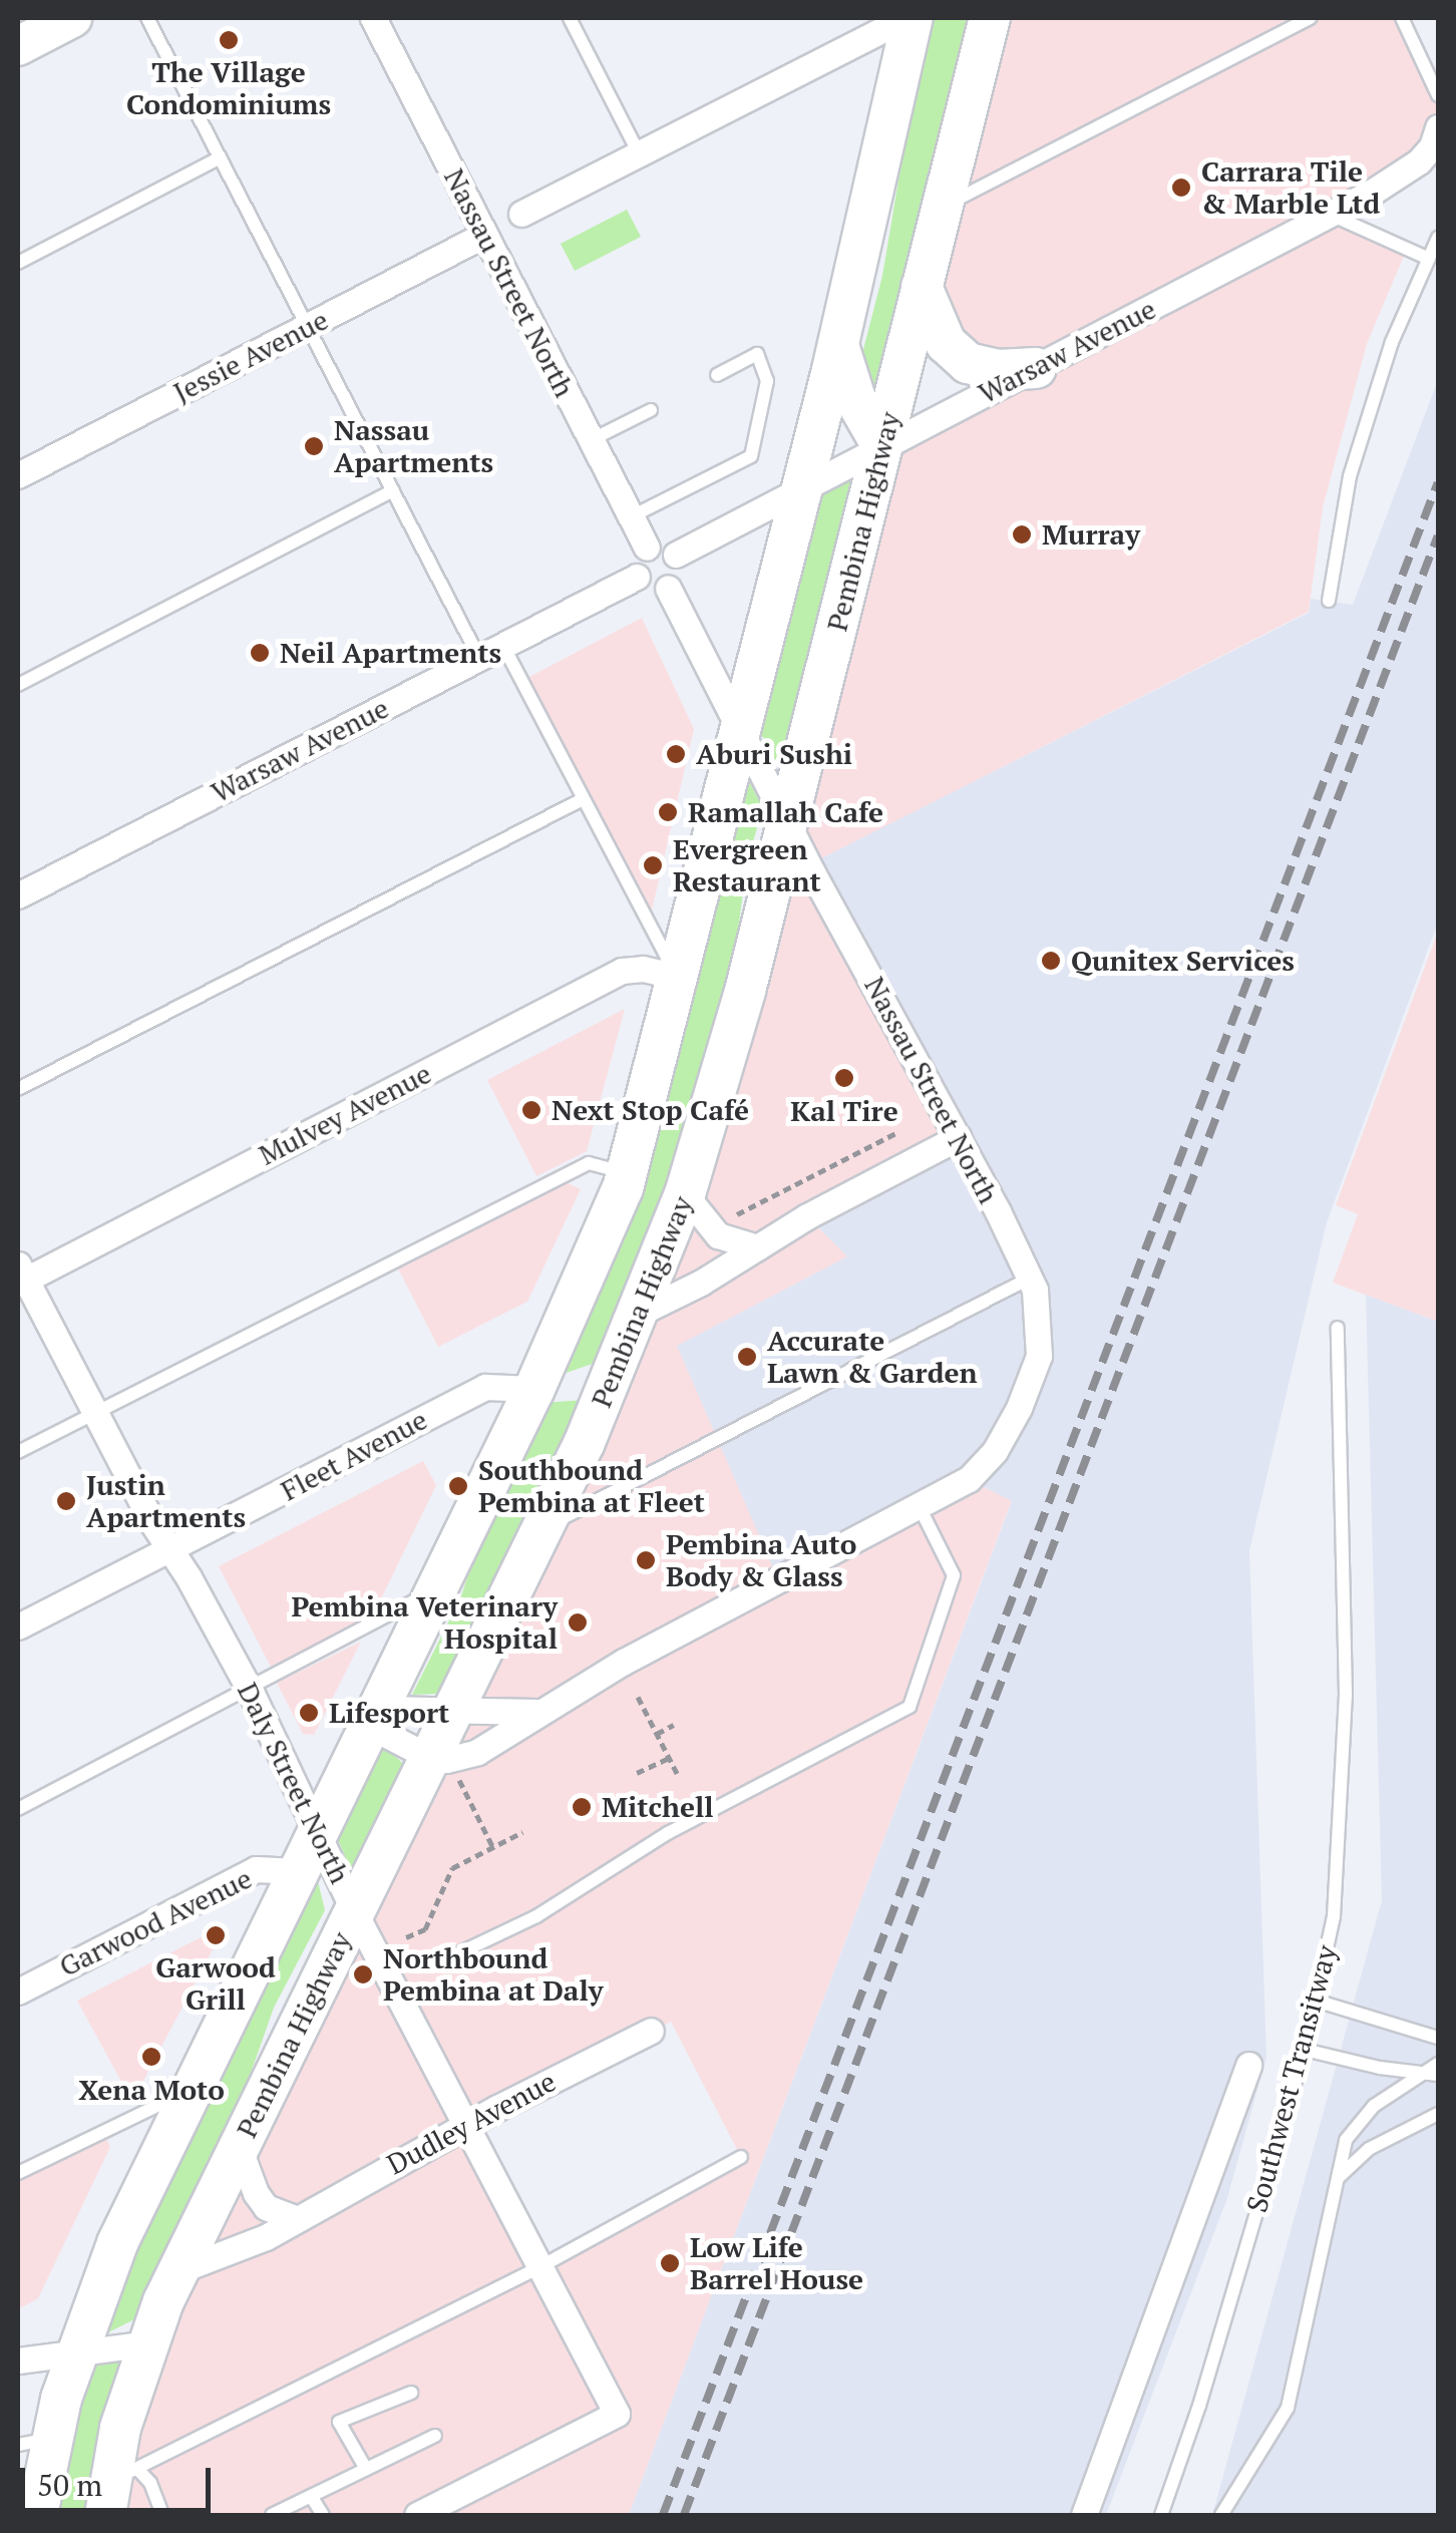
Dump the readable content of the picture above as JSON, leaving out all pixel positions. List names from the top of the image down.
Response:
{
  "streets": {
    "main road": ["Pembina Highway"],
    "street": [
      "Nassau Street North",
      "Warsaw Avenue",
      "Jessie Avenue",
      "Mulvey Avenue",
      "Fleet Avenue",
      "Daly Street North",
      "Garwood Avenue",
      "Dudley Avenue"
    ],
    "lane": ["Southwest Transitway"]
  },
  "crossings": [
    ["Nassau Street North", "Warsaw Avenue"],
    ["Nassau Street North", "Jessie Avenue"],
    ["Nassau Street North", "Pembina Highway"],
    ["Warsaw Avenue", "Pembina Highway"],
    ["Pembina Highway", "Daly Street North"],
    ["Pembina Highway", "Dudley Avenue"],
    ["Mulvey Avenue", "Daly Street North"],
    ["Fleet Avenue", "Daly Street North"],
    ["Daly Street North", "Dudley Avenue"]
  ],
  "places": [
    "The Village Condominiums",
    "Carrara Tile & Marble Ltd",
    "Nassau Apartments",
    "Murray",
    "Neil Apartments",
    "Aburi Sushi",
    "Ramallah Cafe",
    "Evergreen Restaurant",
    "Qunitex Services",
    "Kal Tire",
    "Next Stop Café",
    "Accurate Lawn & Garden",
    "Southbound Pembina at Fleet",
    "Justin Apartments",
    "Pembina Auto Body & Glass",
    "Pembina Veterinary Hospital",
    "Lifesport",
    "Mitchell",
    "Garwood Grill",
    "Northbound Pembina at Daly",
    "Xena Moto",
    "Low Life Barrel House"
  ],
  "scale_bar": "50 m"
}
